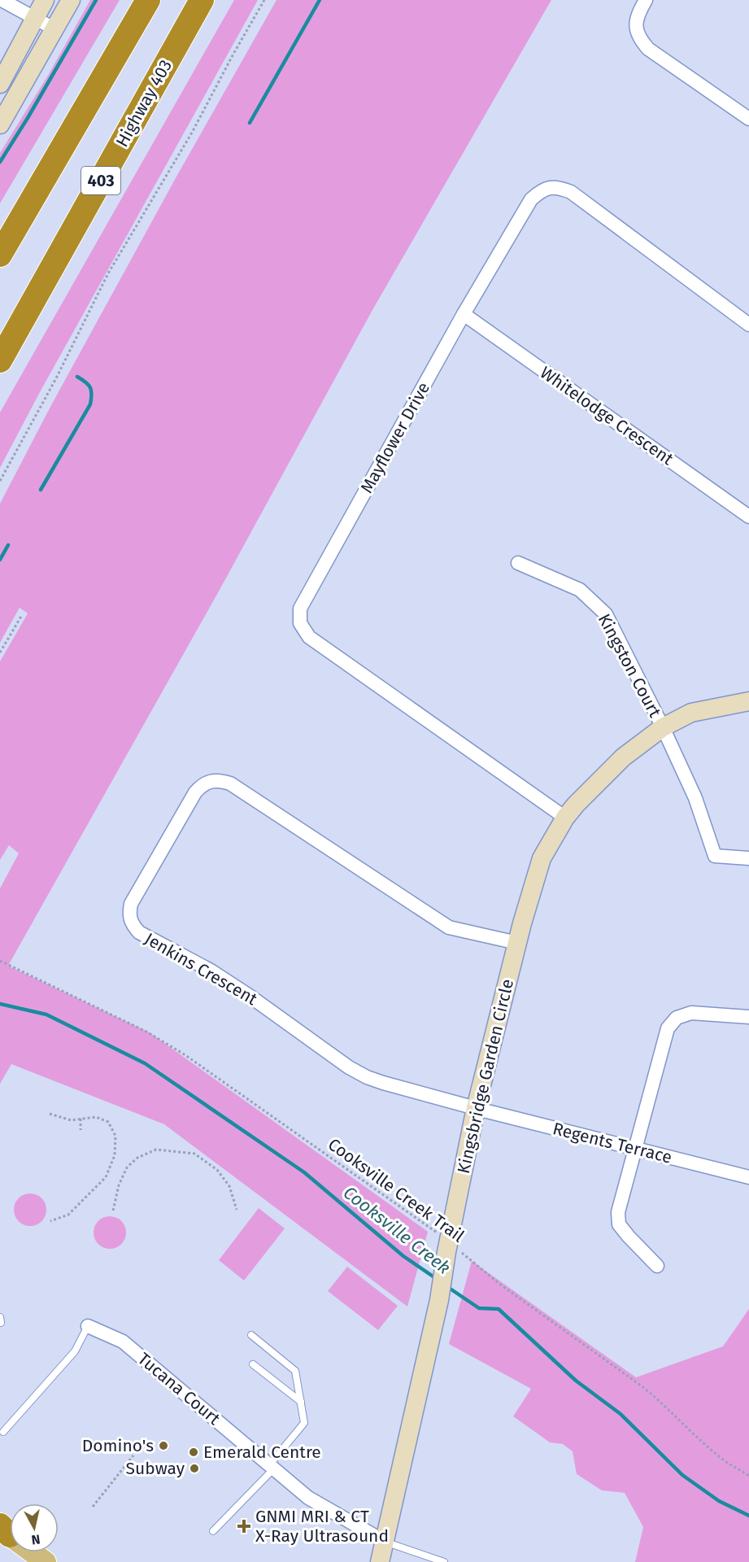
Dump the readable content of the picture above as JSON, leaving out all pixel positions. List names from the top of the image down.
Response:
{
  "streets": {
    "highway": ["Highway 403", "403"],
    "street": [
      "Whitelodge Crescent",
      "Mayflower Drive",
      "Kingston Court",
      "Jenkins Crescent",
      "Kingsbridge Garden Circle",
      "Regents Terrace",
      "Tucana Court"
    ],
    "path": ["Cooksville Creek Trail"]
  },
  "crossings": [
    ["Whitelodge Crescent", "Mayflower Drive"],
    ["Mayflower Drive", "Kingsbridge Garden Circle"],
    ["Kingston Court", "Kingsbridge Garden Circle"],
    ["Jenkins Crescent", "Kingsbridge Garden Circle"],
    ["Jenkins Crescent", "Regents Terrace"],
    ["Kingsbridge Garden Circle", "Regents Terrace"],
    ["Kingsbridge Garden Circle", "Cooksville Creek Trail"],
    ["Kingsbridge Garden Circle", "Tucana Court"]
  ],
  "water": ["Cooksville Creek"],
  "places": {
    "other": ["Domino's", "Emerald Centre", "Subway"],
    "health": ["GNMI MRI & CT X-Ray Ultrasound"]
  },
  "north": "bottom"
}
